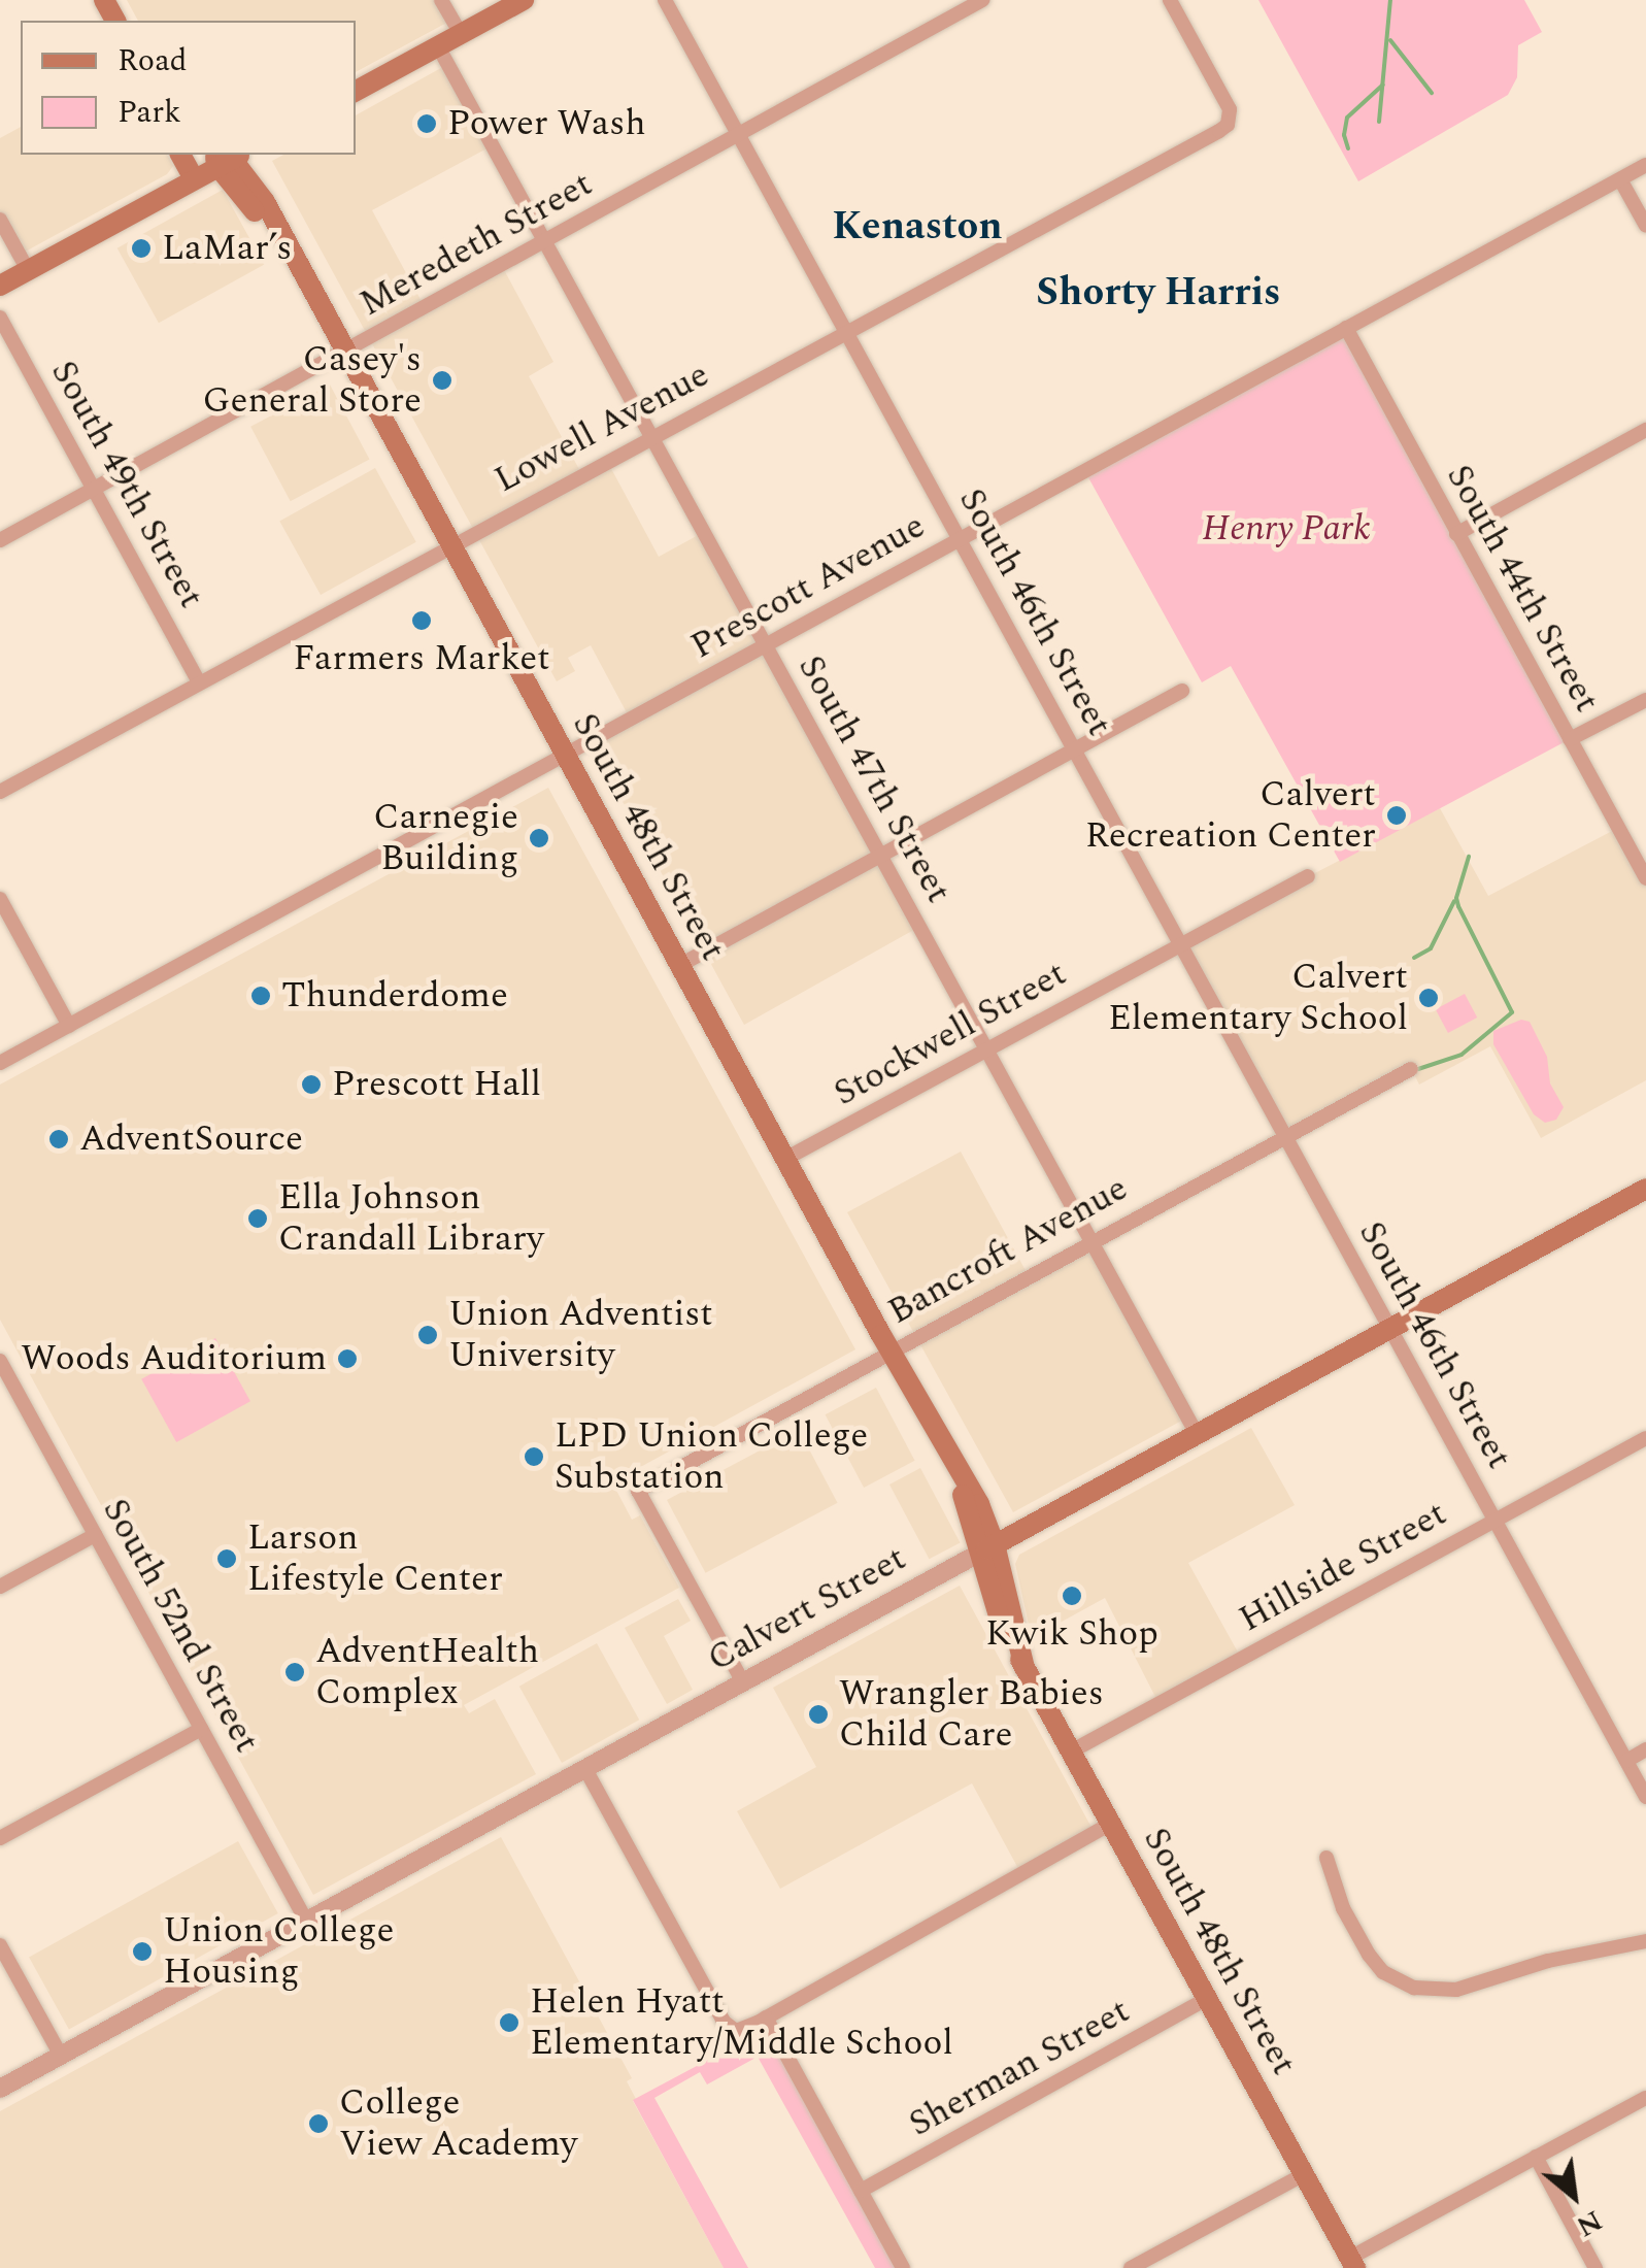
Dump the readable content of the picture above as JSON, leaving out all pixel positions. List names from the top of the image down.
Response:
{
  "streets": {
    "main road": ["South 48th Street", "Calvert Street"],
    "street": [
      "Meredeth Street",
      "Lowell Avenue",
      "South 49th Street",
      "Prescott Avenue",
      "South 44th Street",
      "South 46th Street",
      "South 47th Street",
      "Stockwell Street",
      "Bancroft Avenue",
      "Hillside Street",
      "South 52nd Street",
      "Sherman Street"
    ]
  },
  "crossings": [
    ["Meredeth Street", "South 49th Street"],
    ["Meredeth Street", "South 46th Street"],
    ["Meredeth Street", "South 47th Street"],
    ["Meredeth Street", "South 48th Street"],
    ["Lowell Avenue", "South 49th Street"],
    ["Lowell Avenue", "South 46th Street"],
    ["Lowell Avenue", "South 47th Street"],
    ["Lowell Avenue", "South 48th Street"],
    ["Prescott Avenue", "South 44th Street"],
    ["Prescott Avenue", "South 46th Street"],
    ["Prescott Avenue", "South 47th Street"],
    ["Prescott Avenue", "South 48th Street"],
    ["South 46th Street", "Stockwell Street"],
    ["South 46th Street", "Bancroft Avenue"],
    ["South 46th Street", "Hillside Street"],
    ["South 46th Street", "Calvert Street"],
    ["South 47th Street", "Stockwell Street"],
    ["South 47th Street", "Bancroft Avenue"],
    ["South 47th Street", "Calvert Street"],
    ["South 48th Street", "Stockwell Street"],
    ["South 48th Street", "Bancroft Avenue"],
    ["South 48th Street", "Hillside Street"],
    ["South 48th Street", "Calvert Street"],
    ["South 48th Street", "Sherman Street"],
    ["Bancroft Avenue", "Calvert Street"],
    ["Calvert Street", "South 52nd Street"]
  ],
  "districts": ["Kenaston", "Shorty Harris"],
  "parks": ["Henry Park"],
  "places": [
    "Power Wash",
    "LaMar’s",
    "Casey's General Store",
    "Farmers Market",
    "Calvert Recreation Center",
    "Carnegie Building",
    "Thunderdome",
    "Calvert Elementary School",
    "Prescott Hall",
    "AdventSource",
    "Ella Johnson Crandall Library",
    "Union Adventist University",
    "Woods Auditorium",
    "LPD Union College Substation",
    "Larson Lifestyle Center",
    "Kwik Shop",
    "AdventHealth Complex",
    "Wrangler Babies Child Care",
    "Union College Housing",
    "Helen Hyatt Elementary/Middle School",
    "College View Academy"
  ],
  "legend": ["Road", "Park"],
  "north": "bottom right"
}
